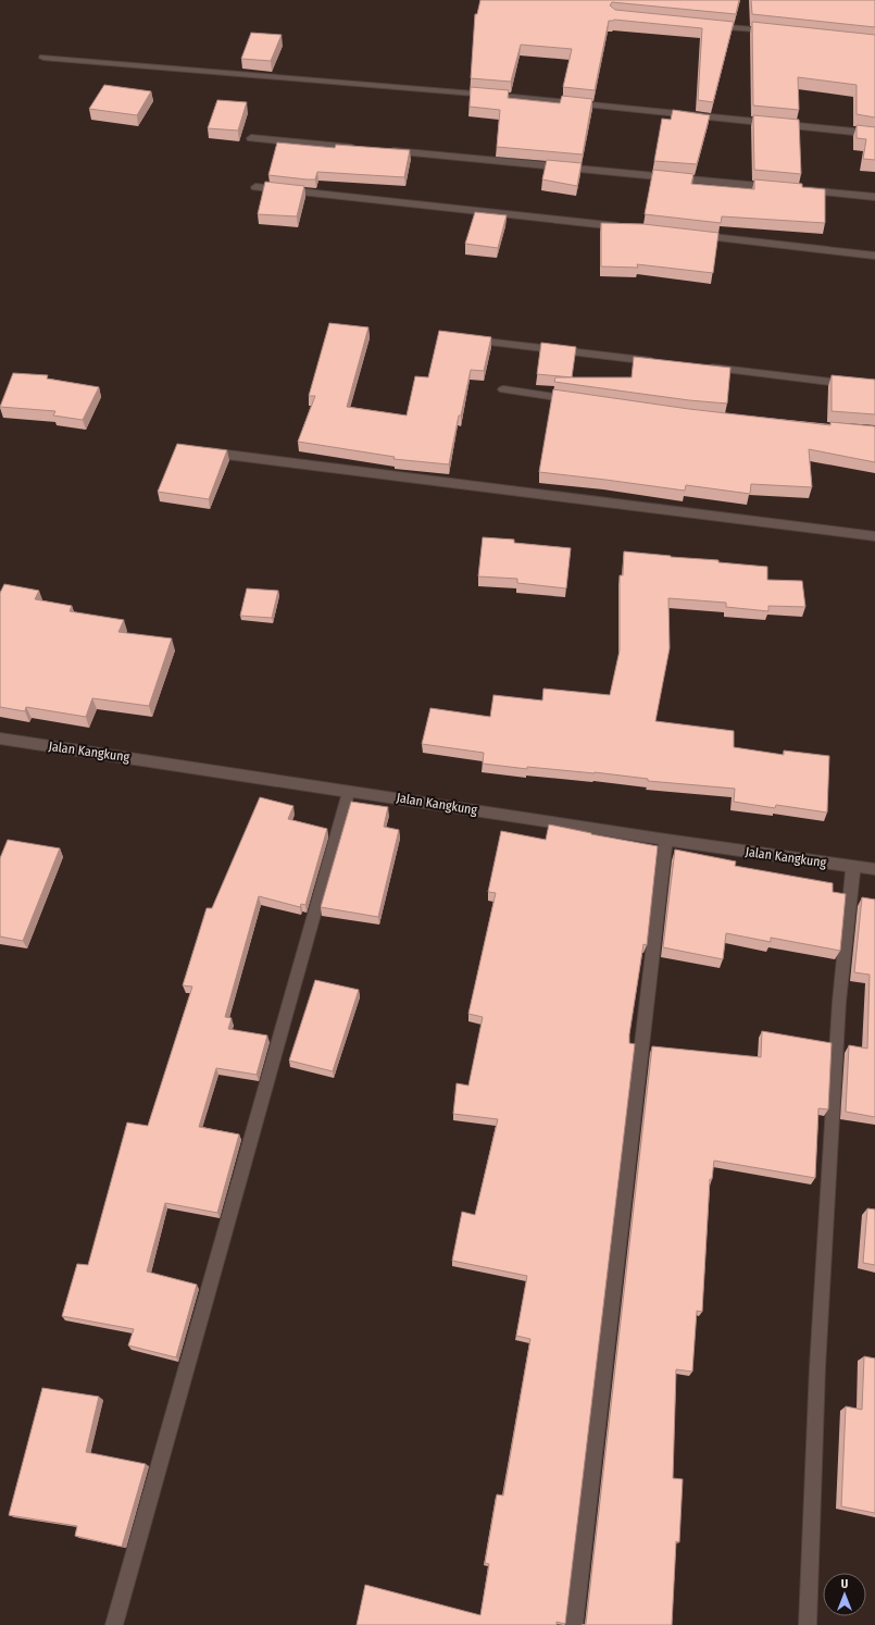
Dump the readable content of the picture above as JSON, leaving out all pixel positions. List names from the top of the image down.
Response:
{
  "streets": {
    "street": ["Jalan Kangkung"]
  },
  "north": "top"
}
